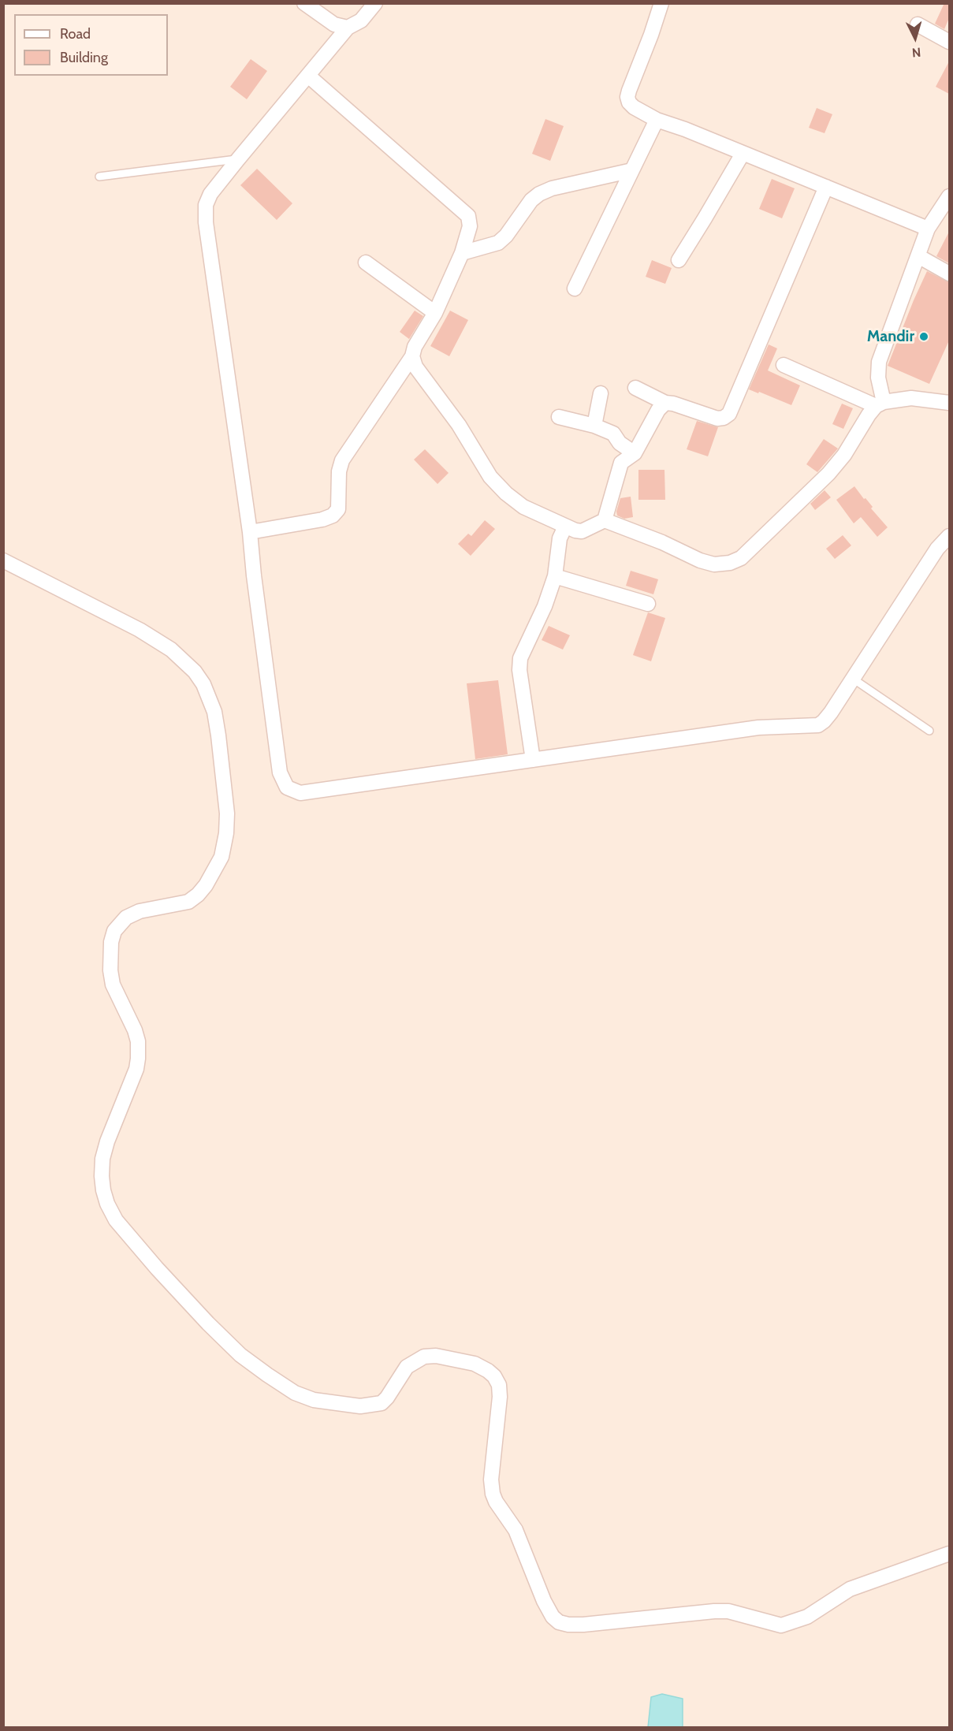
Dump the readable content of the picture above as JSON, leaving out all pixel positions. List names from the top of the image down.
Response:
{
  "places": ["Mandir"],
  "legend": ["Road", "Building"],
  "north": "bottom"
}
